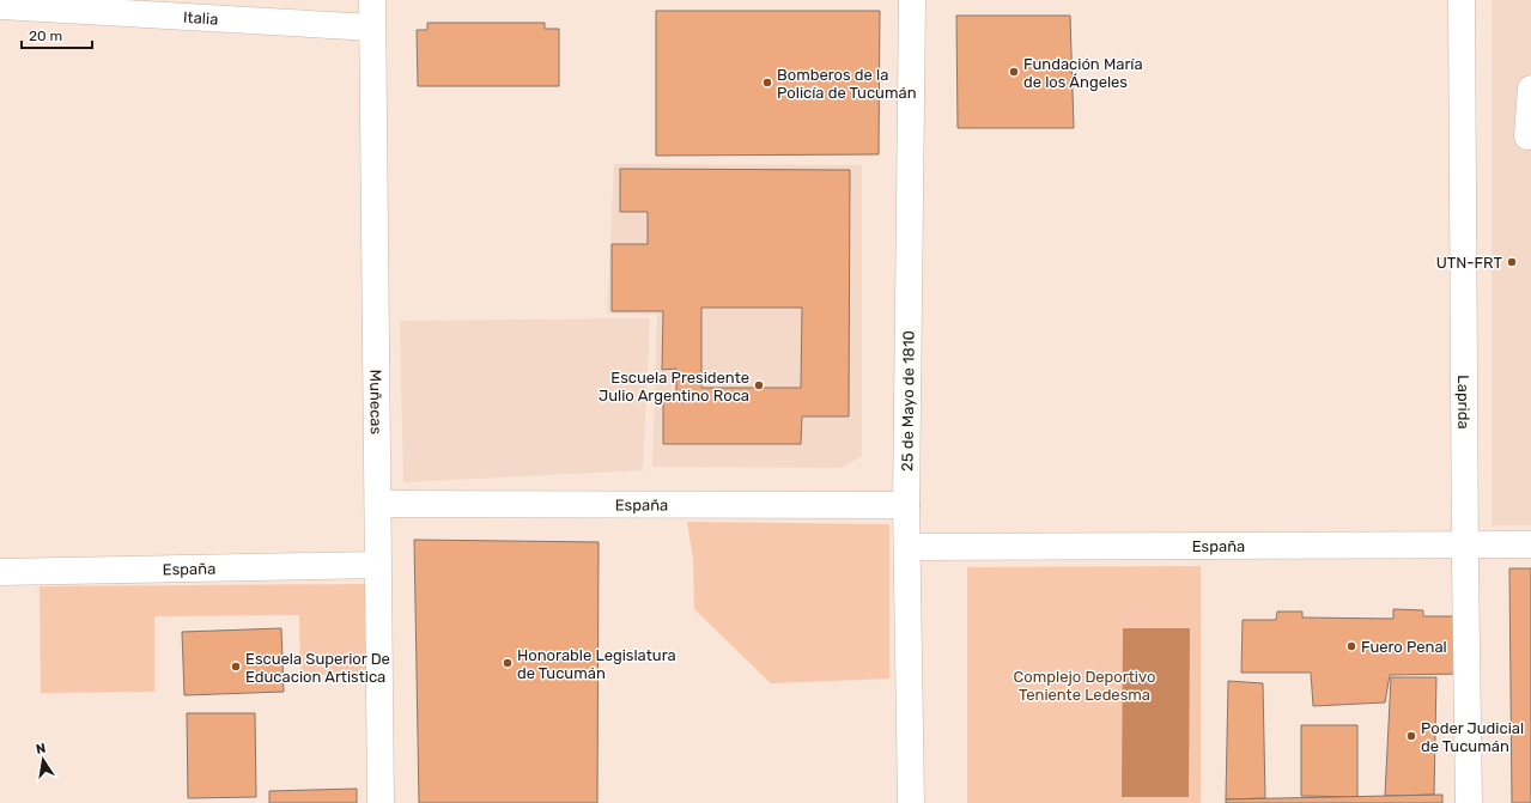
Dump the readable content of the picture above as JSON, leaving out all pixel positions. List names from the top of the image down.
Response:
{
  "streets": {
    "street": [
      "Italia",
      "Muñecas",
      "25 de Mayo de 1810",
      "Laprida",
      "España"
    ]
  },
  "crossings": [
    ["Italia", "Muñecas"],
    ["Muñecas", "España"],
    ["25 de Mayo de 1810", "España"],
    ["Laprida", "España"]
  ],
  "parks": ["Complejo Deportivo Teniente Ledesma"],
  "places": [
    "Fundación María de los Ángeles",
    "Bomberos de la Policía de Tucumán",
    "UTN-FRT",
    "Escuela Presidente Julio Argentino Roca",
    "Fuero Penal",
    "Honorable Legislatura de Tucumán",
    "Escuela Superior De Educacion Artistica",
    "Poder Judicial de Tucumán"
  ],
  "scale_bar": "20 m",
  "north": "top"
}
